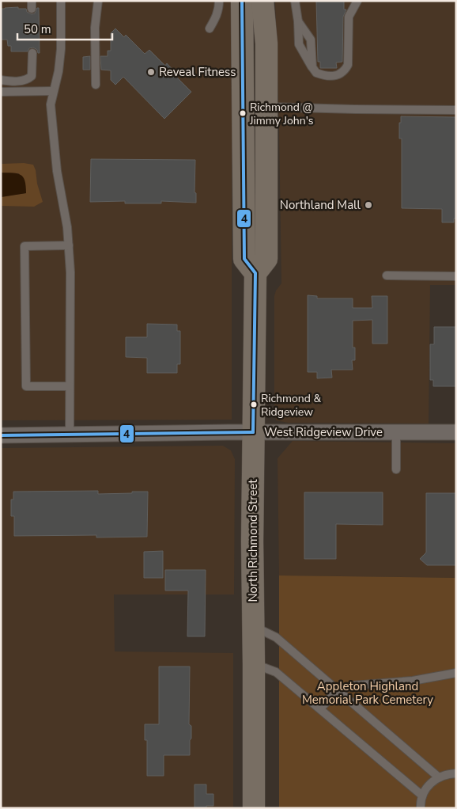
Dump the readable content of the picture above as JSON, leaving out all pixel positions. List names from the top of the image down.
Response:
{
  "streets": {
    "main road": ["North Richmond Street"],
    "street": ["West Ridgeview Drive"]
  },
  "crossings": [
    ["West Ridgeview Drive", "North Richmond Street"]
  ],
  "parks": ["Appleton Highland Memorial Park Cemetery"],
  "places": [
    "Reveal Fitness",
    "Richmond @ Jimmy John's",
    "Northland Mall",
    "Richmond & Ridgeview"
  ],
  "lines": ["transit line 4"],
  "scale_bar": "50 m"
}
